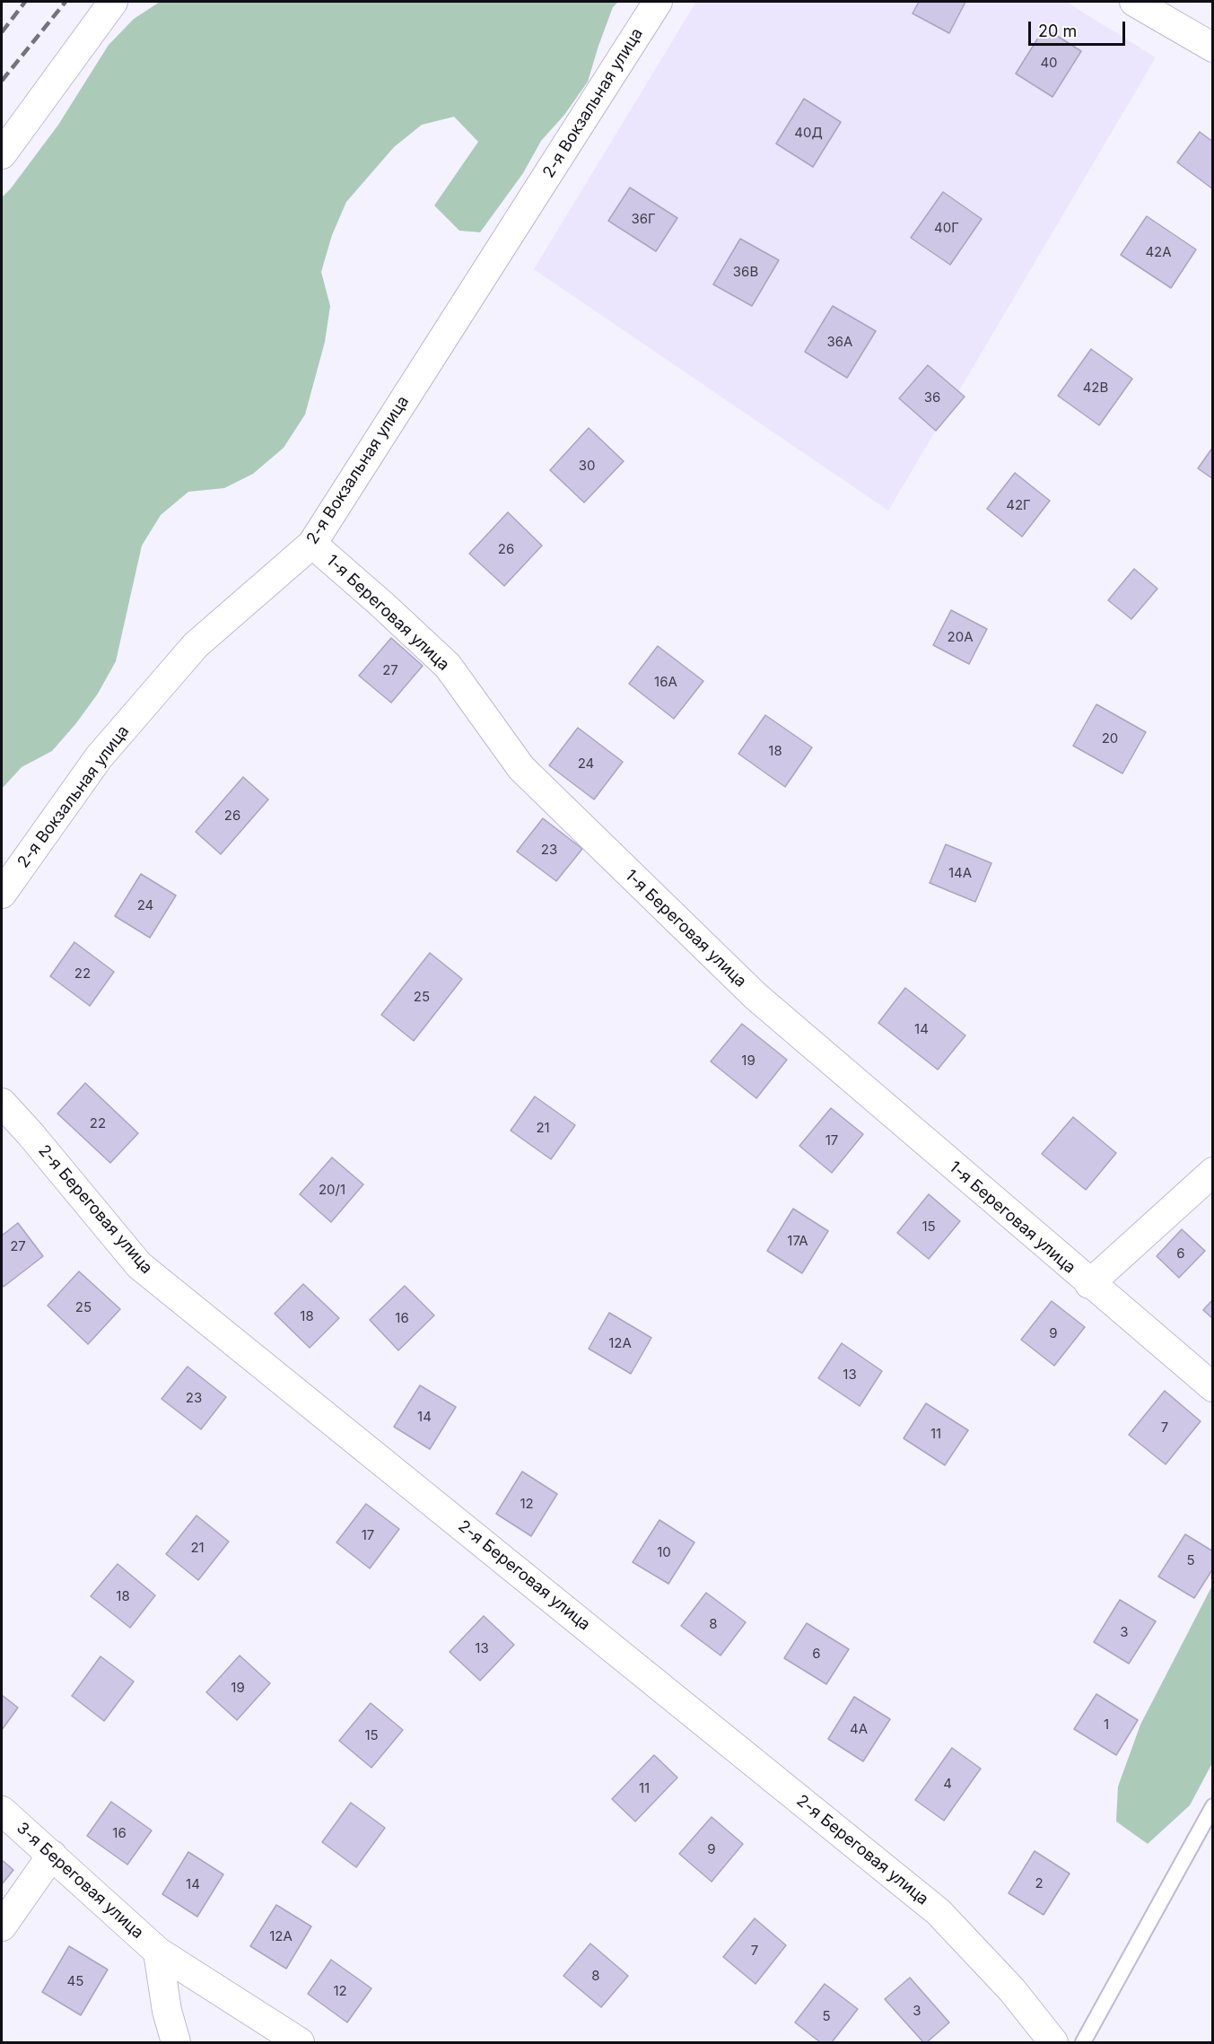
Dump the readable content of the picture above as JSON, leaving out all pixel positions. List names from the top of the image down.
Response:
{
  "streets": {
    "street": [
      "2-я Вокзальная улица",
      "1-я Береговая улица",
      "2-я Береговая улица",
      "3-я Береговая улица"
    ]
  },
  "crossings": [
    ["2-я Вокзальная улица", "1-я Береговая улица"]
  ],
  "house_numbers": [
    "40",
    "40Д",
    "36Г",
    "40Г",
    "42А",
    "36В",
    "36А",
    "42В",
    "36",
    "30",
    "42Г",
    "26",
    "20А",
    "27",
    "16А",
    "20",
    "18",
    "24",
    "26",
    "23",
    "14А",
    "24",
    "22",
    "25",
    "14",
    "19",
    "22",
    "21",
    "17",
    "20/1",
    "15",
    "17А",
    "27",
    "6",
    "25",
    "18",
    "16",
    "9",
    "12А",
    "13",
    "23",
    "14",
    "7",
    "11",
    "12",
    "17",
    "21",
    "10",
    "5",
    "18",
    "8",
    "3",
    "13",
    "6",
    "19",
    "1",
    "4А",
    "15",
    "4",
    "11",
    "16",
    "9",
    "2",
    "14",
    "12А",
    "7",
    "8",
    "45",
    "12",
    "3",
    "5"
  ],
  "scale_bar": "20 m"
}
